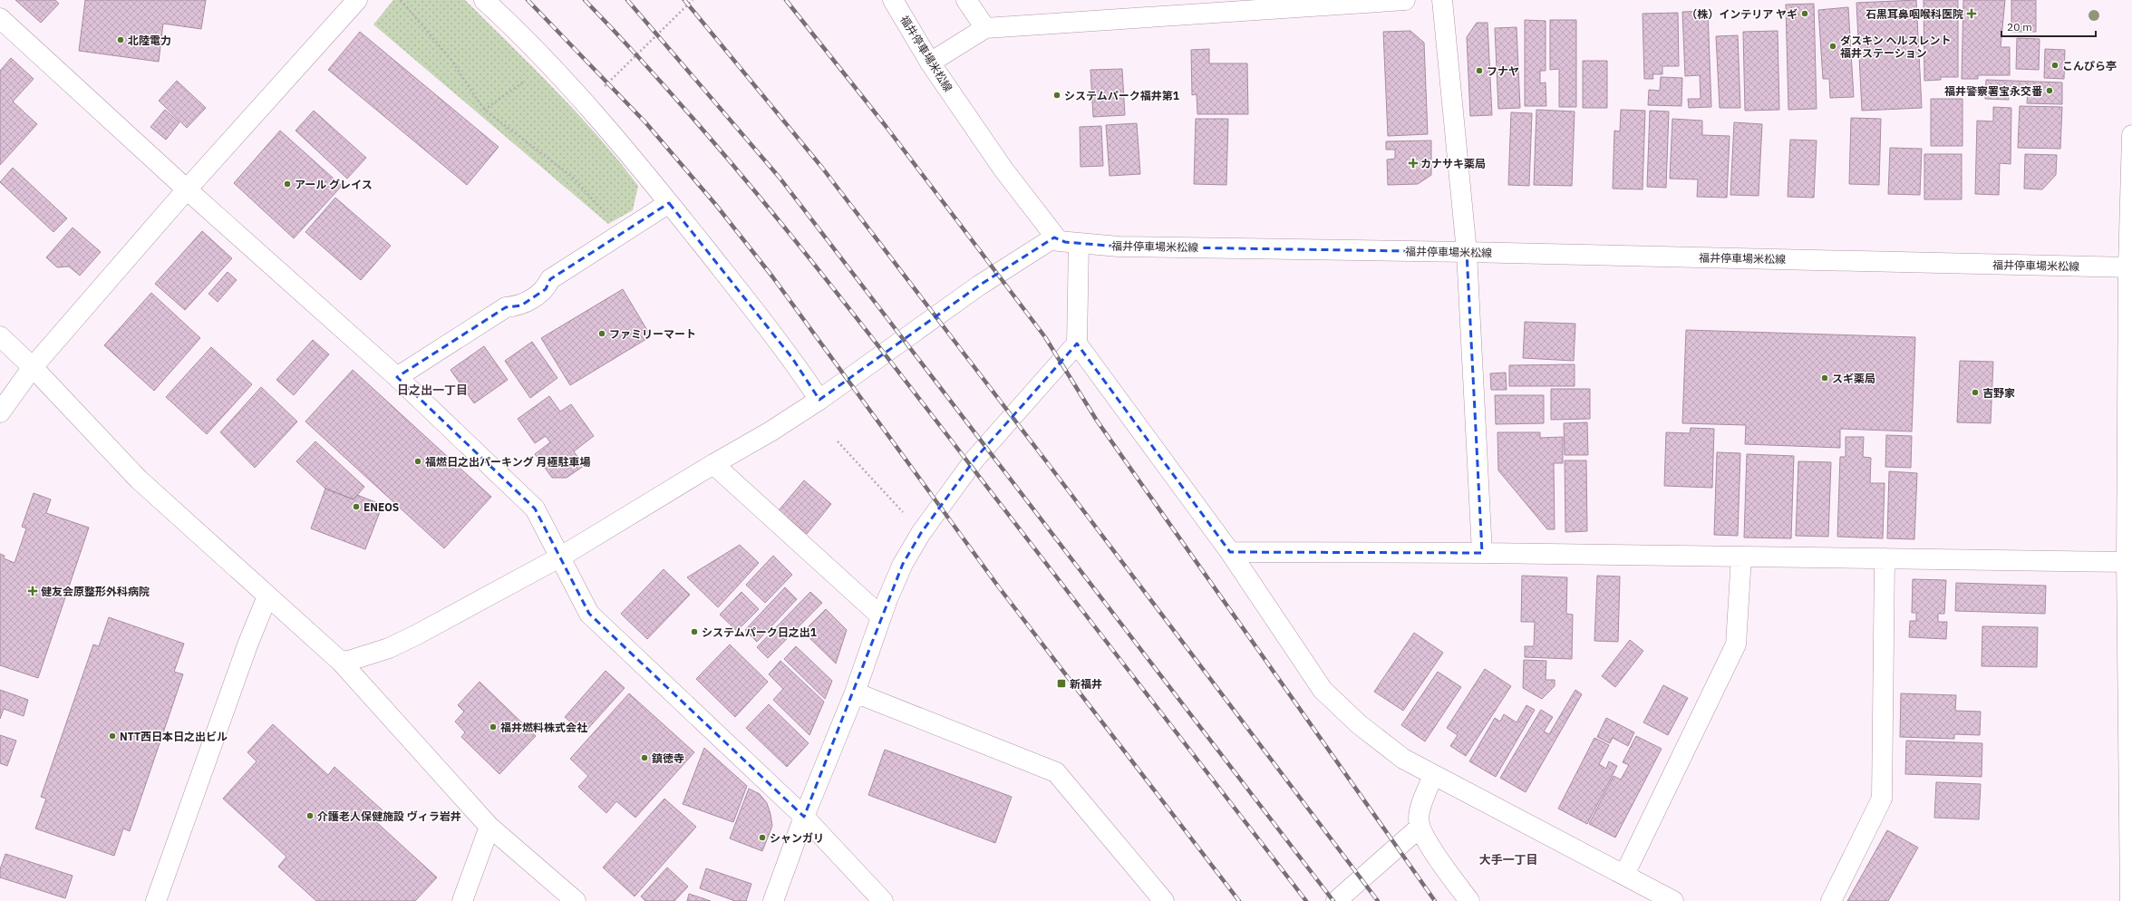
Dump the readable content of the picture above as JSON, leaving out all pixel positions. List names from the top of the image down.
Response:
{
  "streets": {
    "street": ["福井停車場米松線"]
  },
  "districts": ["日之出一丁目", "大手一丁目"],
  "places": {
    "other": [
      "（株）インテリア ヤギ",
      "北陸電力",
      "ダスキン ヘルスレント 福井ステーション",
      "こんぴら亭",
      "フナヤ",
      "福井警察署宝永交番",
      "システムパーク福井第1",
      "アール グレイス",
      "ファミリーマート",
      "スギ薬局",
      "吉野家",
      "福燃日之出パーキング 月極駐車場",
      "ENEOS",
      "システムパーク日之出1",
      "福井燃料株式会社",
      "NTT西日本日之出ビル",
      "鎮徳寺",
      "介護老人保健施設 ヴィラ岩井",
      "シャンガリ"
    ],
    "health": ["石黒耳鼻咽喉科医院", "カナサキ薬局", "健友会原整形外科病院"],
    "transit": ["新福井"]
  },
  "scale_bar": "20 m"
}
